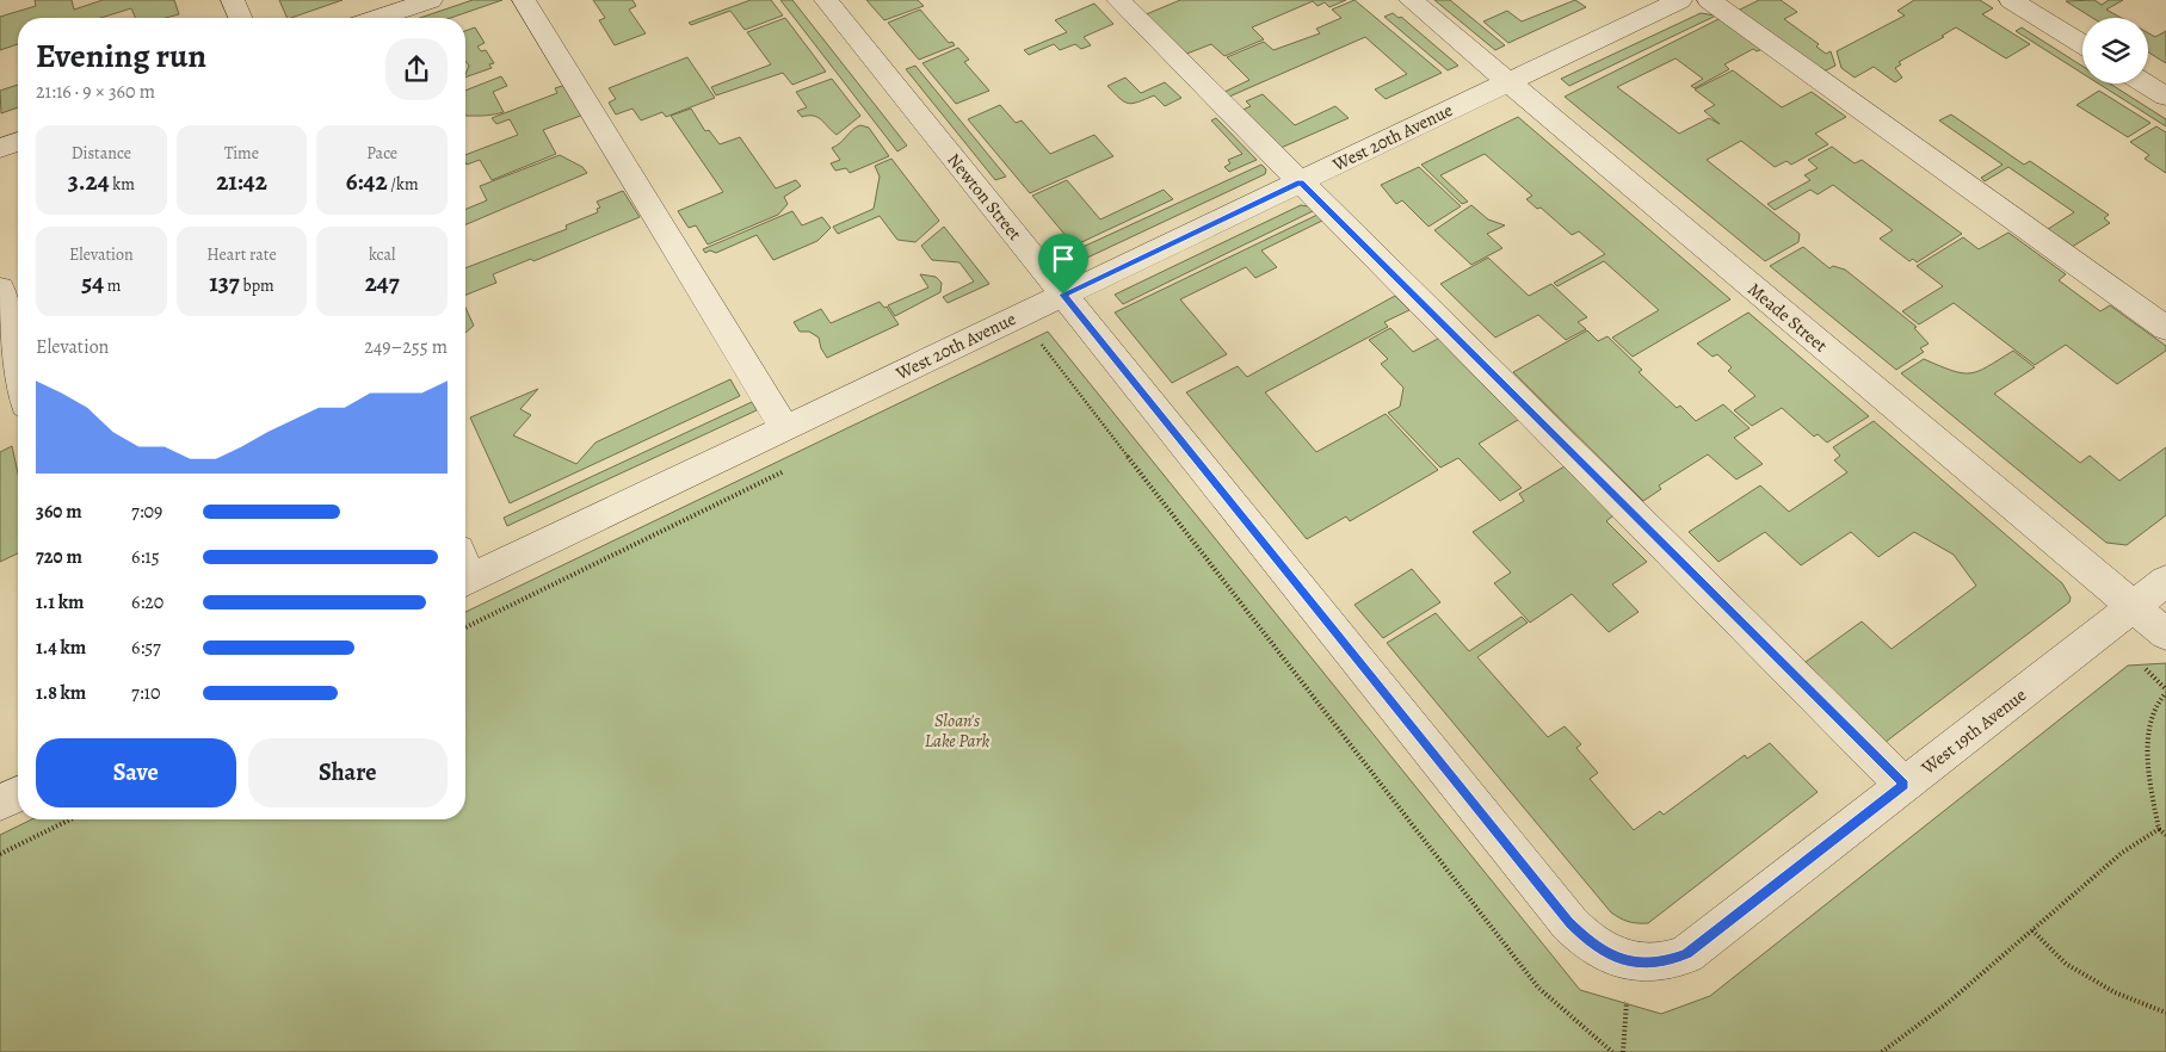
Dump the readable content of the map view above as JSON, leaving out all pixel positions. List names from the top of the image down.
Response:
{
  "streets": {
    "street": [
      "West 20th Avenue",
      "Newton Street",
      "Meade Street",
      "West 19th Avenue"
    ]
  },
  "crossings": [
    ["West 20th Avenue", "Newton Street"],
    ["West 20th Avenue", "Meade Street"],
    ["Newton Street", "West 19th Avenue"],
    ["Meade Street", "West 19th Avenue"]
  ],
  "parks": ["Sloan's Lake Park"],
  "page": {
    "heading": ["Evening run", "21:16 · 9 × 360 m"],
    "stats": [
      ["Distance", "3.24 km"],
      ["Time", "21:42"],
      ["Pace", "6:42 /km"],
      ["Elevation", "54 m"],
      ["Heart rate", "137 bpm"],
      ["kcal", "247"]
    ],
    "chart": ["Elevation", "249–255 m"],
    "list": [
      {
        "name": "360 m",
        "note": "7:09"
      },
      {
        "name": "720 m",
        "note": "6:15"
      },
      {
        "name": "1.1 km",
        "note": "6:20"
      },
      {
        "name": "1.4 km",
        "note": "6:57"
      },
      {
        "name": "1.8 km",
        "note": "7:10"
      }
    ],
    "buttons": ["Save", "Share"]
  }
}
